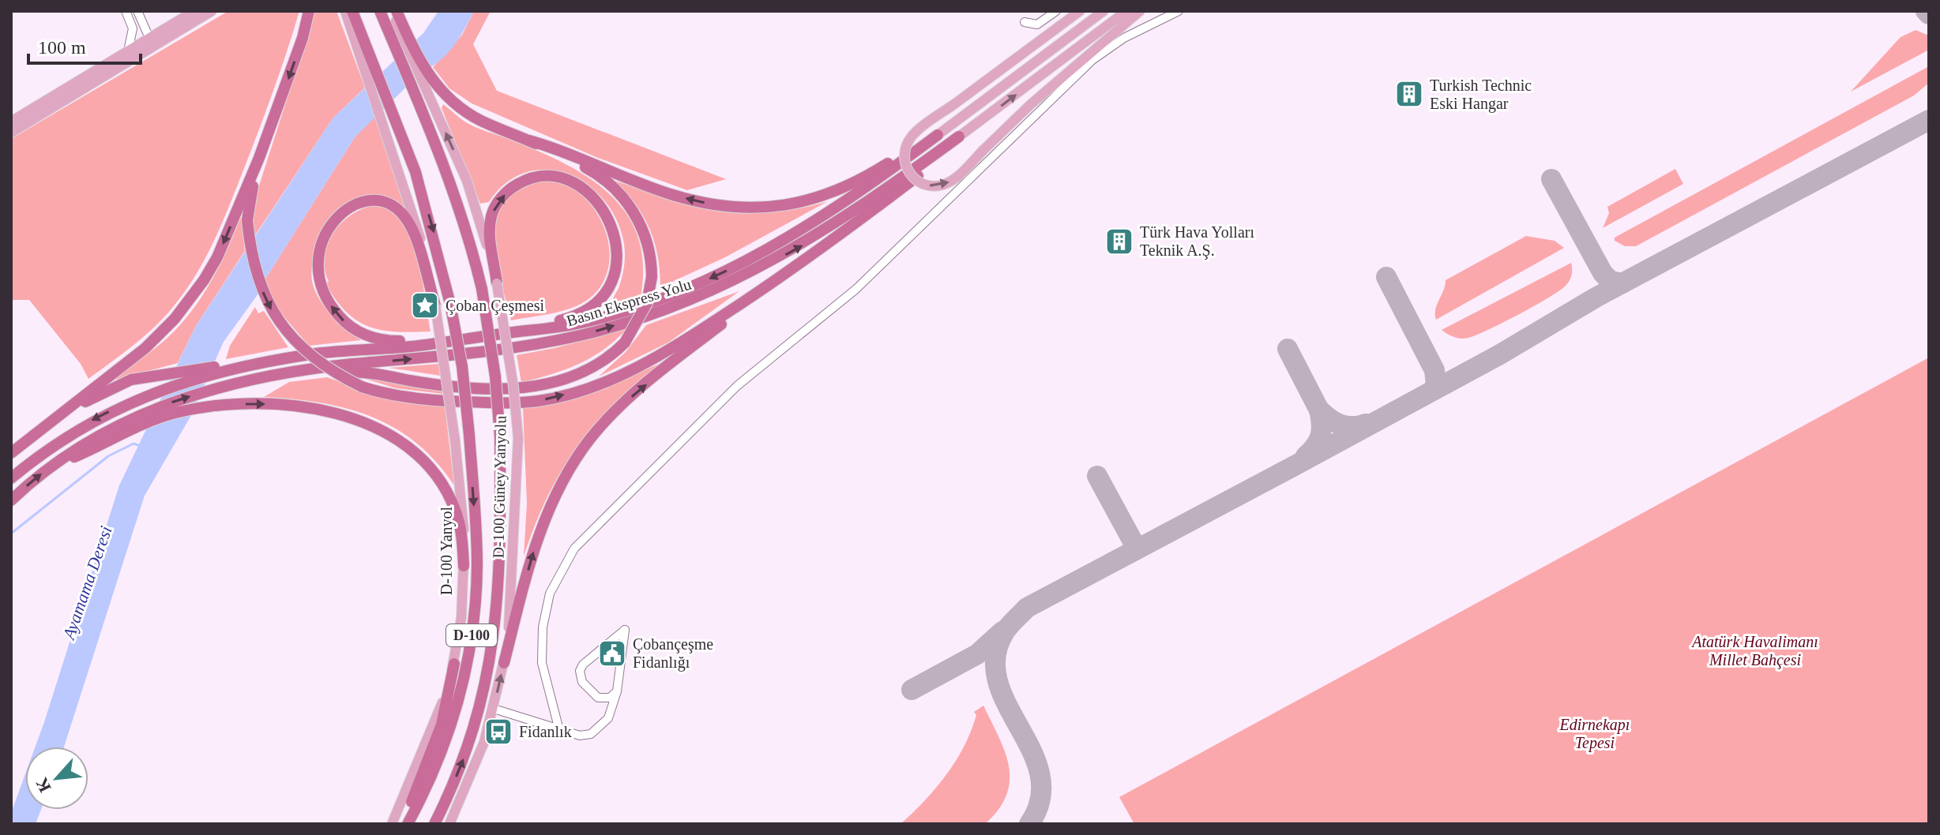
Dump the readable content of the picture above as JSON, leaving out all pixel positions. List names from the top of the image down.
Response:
{
  "streets": {
    "highway": ["Basın Ekspress Yolu", "D-100"],
    "main road": ["D-100 Güney Yanyolu", "D-100 Yanyol"]
  },
  "one_way": ["D-100 Güney Yanyolu"],
  "water": ["Ayamama Deresi"],
  "parks": ["Atatürk Havalimanı Millet Bahçesi", "Edirnekapı Tepesi"],
  "places": {
    "building": ["Turkish Technic Eski Hangar", "Türk Hava Yolları Teknik A.Ş."],
    "place": ["Çoban Çeşmesi"],
    "public building": ["Çobançeşme Fidanlığı"],
    "bus stop": ["Fidanlık"]
  },
  "scale_bar": "100 m",
  "north": "bottom left"
}
